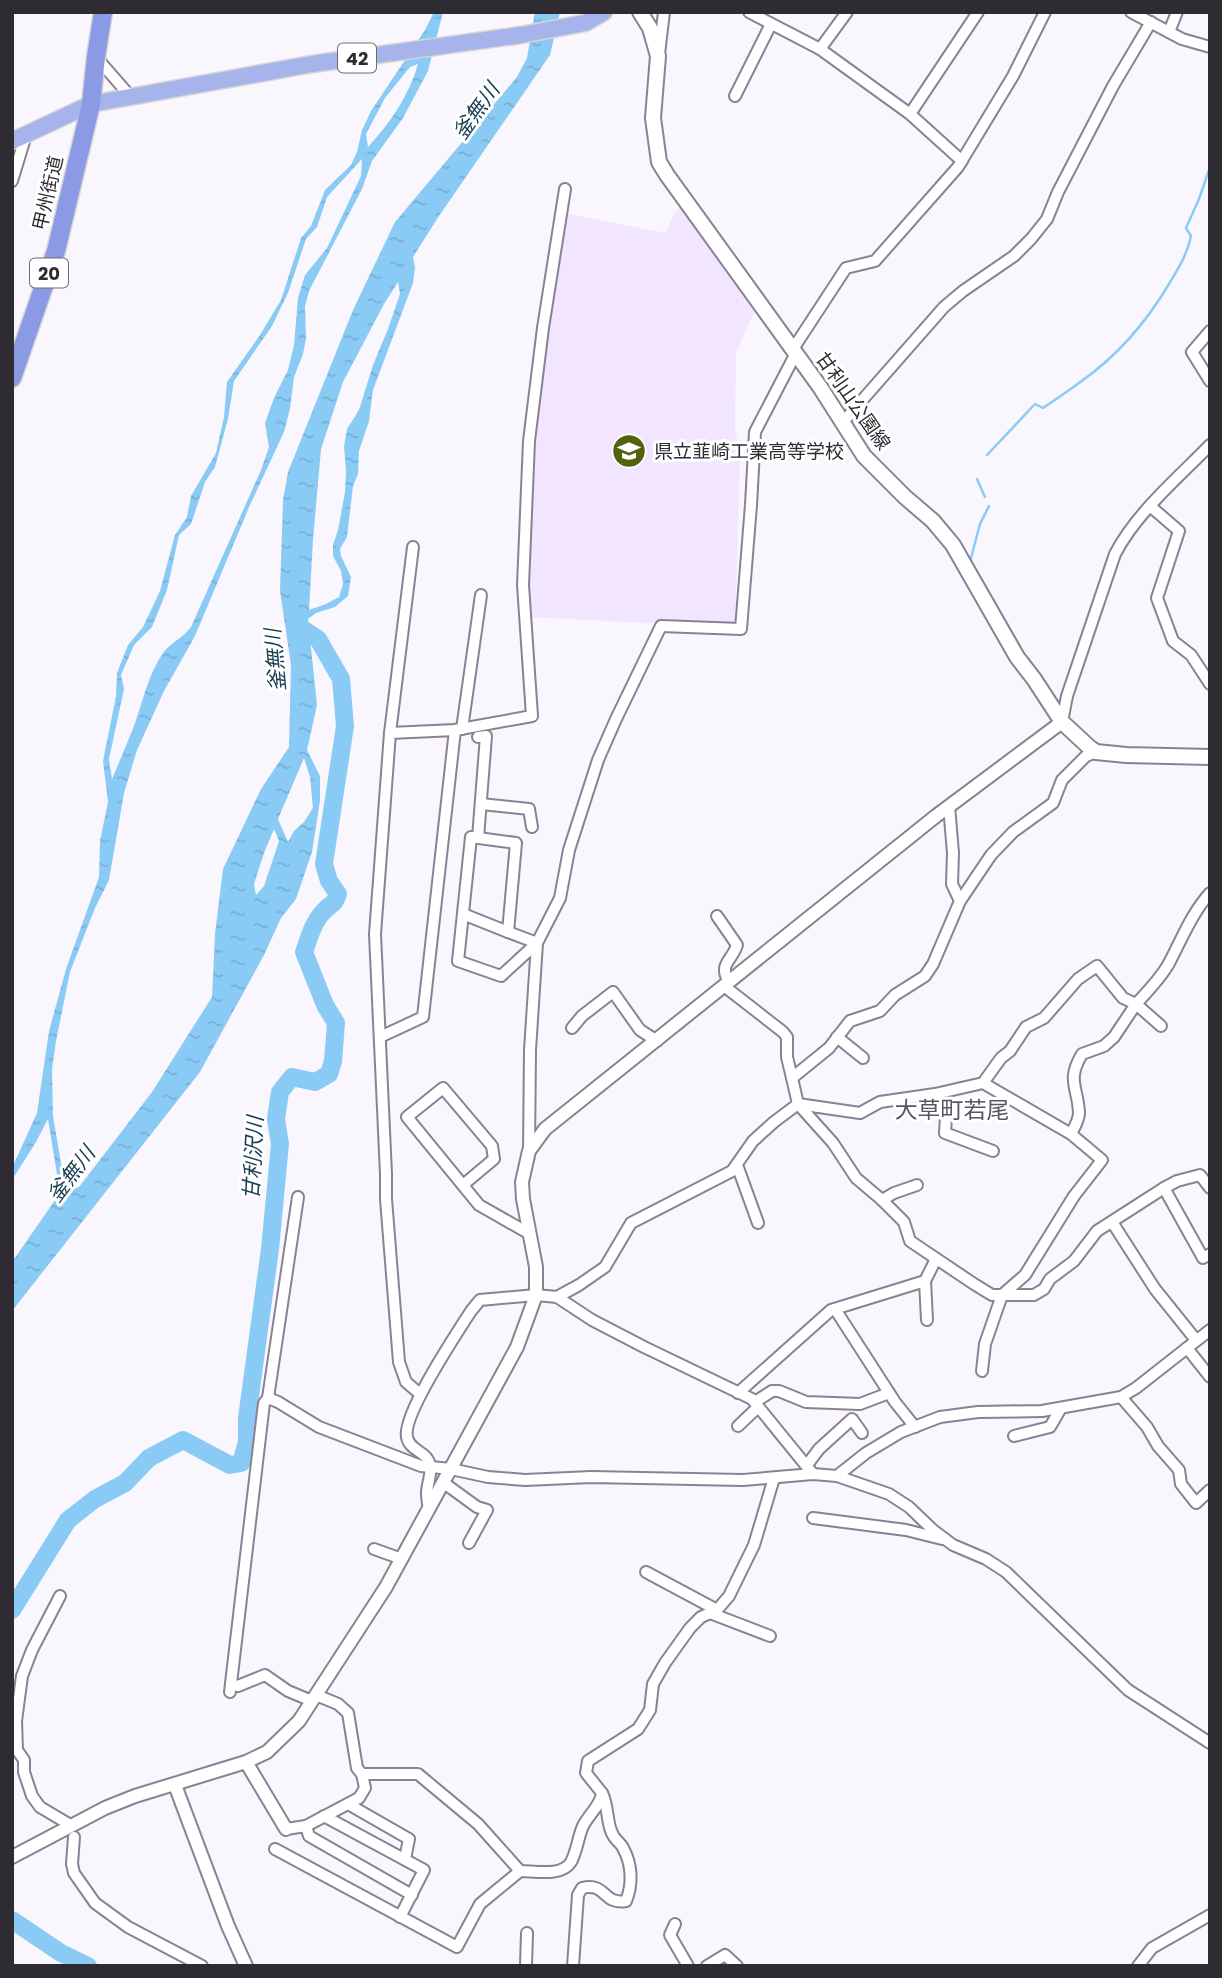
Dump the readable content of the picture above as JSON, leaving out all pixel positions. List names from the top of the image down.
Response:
{
  "streets": {
    "highway": ["甲州街道", "20"],
    "main road": ["42", "甘利山公園線"]
  },
  "crossings": [
    ["42", "甲州街道"]
  ],
  "districts": ["大草町若尾"],
  "water": ["釜無川", "甘利沢川"],
  "places": {
    "school or university": ["県立韮崎工業高等学校"]
  }
}
